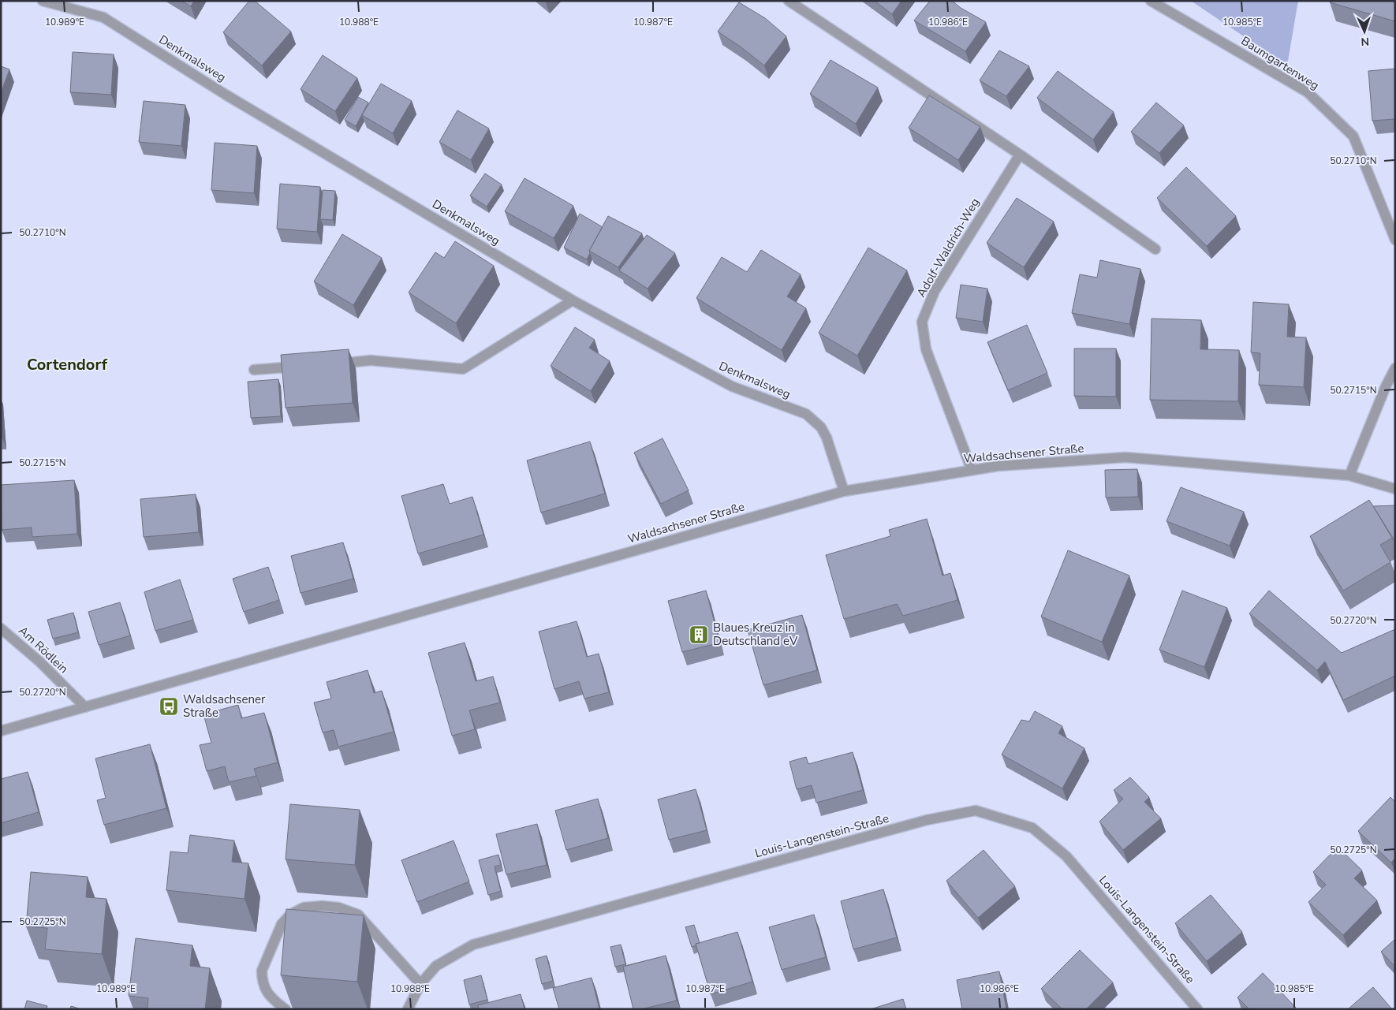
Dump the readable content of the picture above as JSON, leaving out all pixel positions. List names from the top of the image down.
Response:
{
  "streets": {
    "street": [
      "Denkmalsweg",
      "Baumgartenweg",
      "Adolf-Waldrich-Weg",
      "Waldsachsener Straße",
      "Am Rödlein",
      "Louis-Langenstein-Straße"
    ]
  },
  "crossings": [
    ["Denkmalsweg", "Waldsachsener Straße"],
    ["Adolf-Waldrich-Weg", "Waldsachsener Straße"],
    ["Waldsachsener Straße", "Am Rödlein"]
  ],
  "districts": ["Cortendorf"],
  "places": {
    "building": ["Blaues Kreuz in Deutschland eV"],
    "bus stop": ["Waldsachsener Straße"]
  },
  "north": "bottom",
  "coordinates": [
    "10.989°E",
    "10.988°E",
    "10.987°E",
    "10.986°E",
    "10.985°E",
    "50.2710°N",
    "50.2715°N",
    "50.2720°N",
    "50.2725°N"
  ]
}
